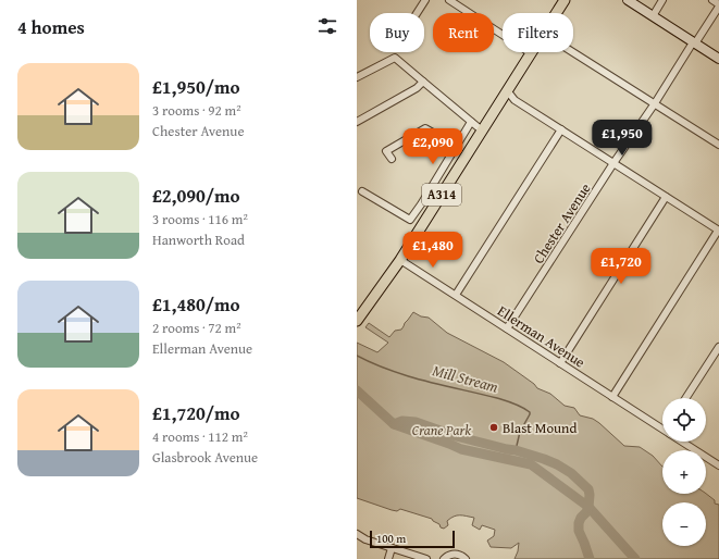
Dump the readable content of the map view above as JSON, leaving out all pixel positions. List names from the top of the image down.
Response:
{
  "streets": {
    "main road": ["A314"],
    "street": ["Chester Avenue", "Ellerman Avenue"]
  },
  "crossings": [
    ["A314", "Ellerman Avenue"],
    ["Chester Avenue", "Ellerman Avenue"]
  ],
  "water": ["Mill Stream"],
  "parks": ["Crane Park"],
  "places": ["Blast Mound"],
  "scale_bar": "100 m",
  "page": {
    "heading": "4 homes",
    "chip": ["Buy", "Rent", "Filters"],
    "list": [
      {
        "name": "£1,950/mo",
        "note": "3 rooms · 92 m² · Chester Avenue"
      },
      {
        "name": "£2,090/mo",
        "note": "3 rooms · 116 m² · Hanworth Road"
      },
      {
        "name": "£1,480/mo",
        "note": "2 rooms · 72 m² · Ellerman Avenue"
      },
      {
        "name": "£1,720/mo",
        "note": "4 rooms · 112 m² · Glasbrook Avenue"
      }
    ],
    "price": [
      "£1,950",
      "£2,090",
      "£1,480",
      "£1,720"
    ],
    "map_buttons": ["+", "−"],
    "scale": "100 m"
  }
}
